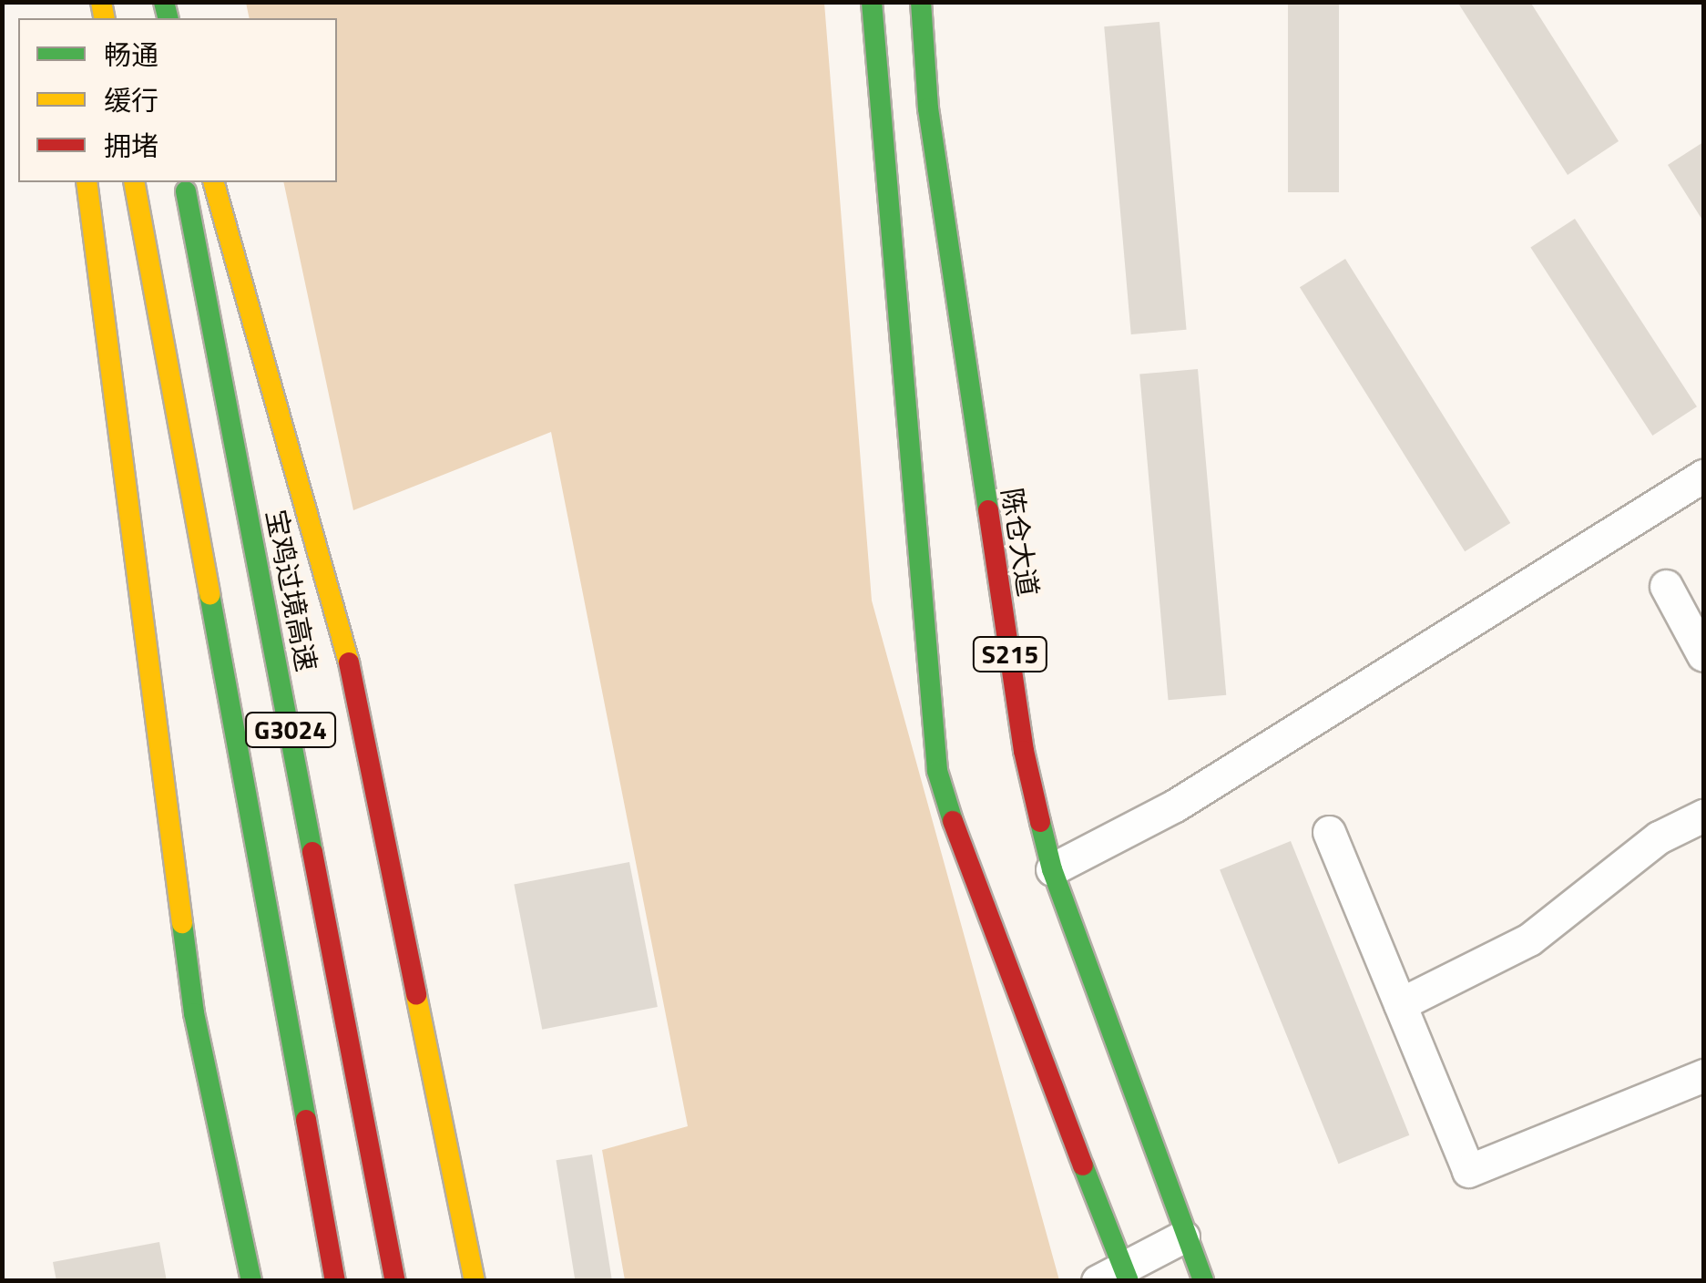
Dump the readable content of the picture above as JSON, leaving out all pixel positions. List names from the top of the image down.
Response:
{
  "streets": {
    "main road": [
      "陈仓大道",
      "宝鸡过境高速",
      "S215",
      "G3024"
    ]
  },
  "legend": ["畅通", "缓行", "拥堵"]
}
